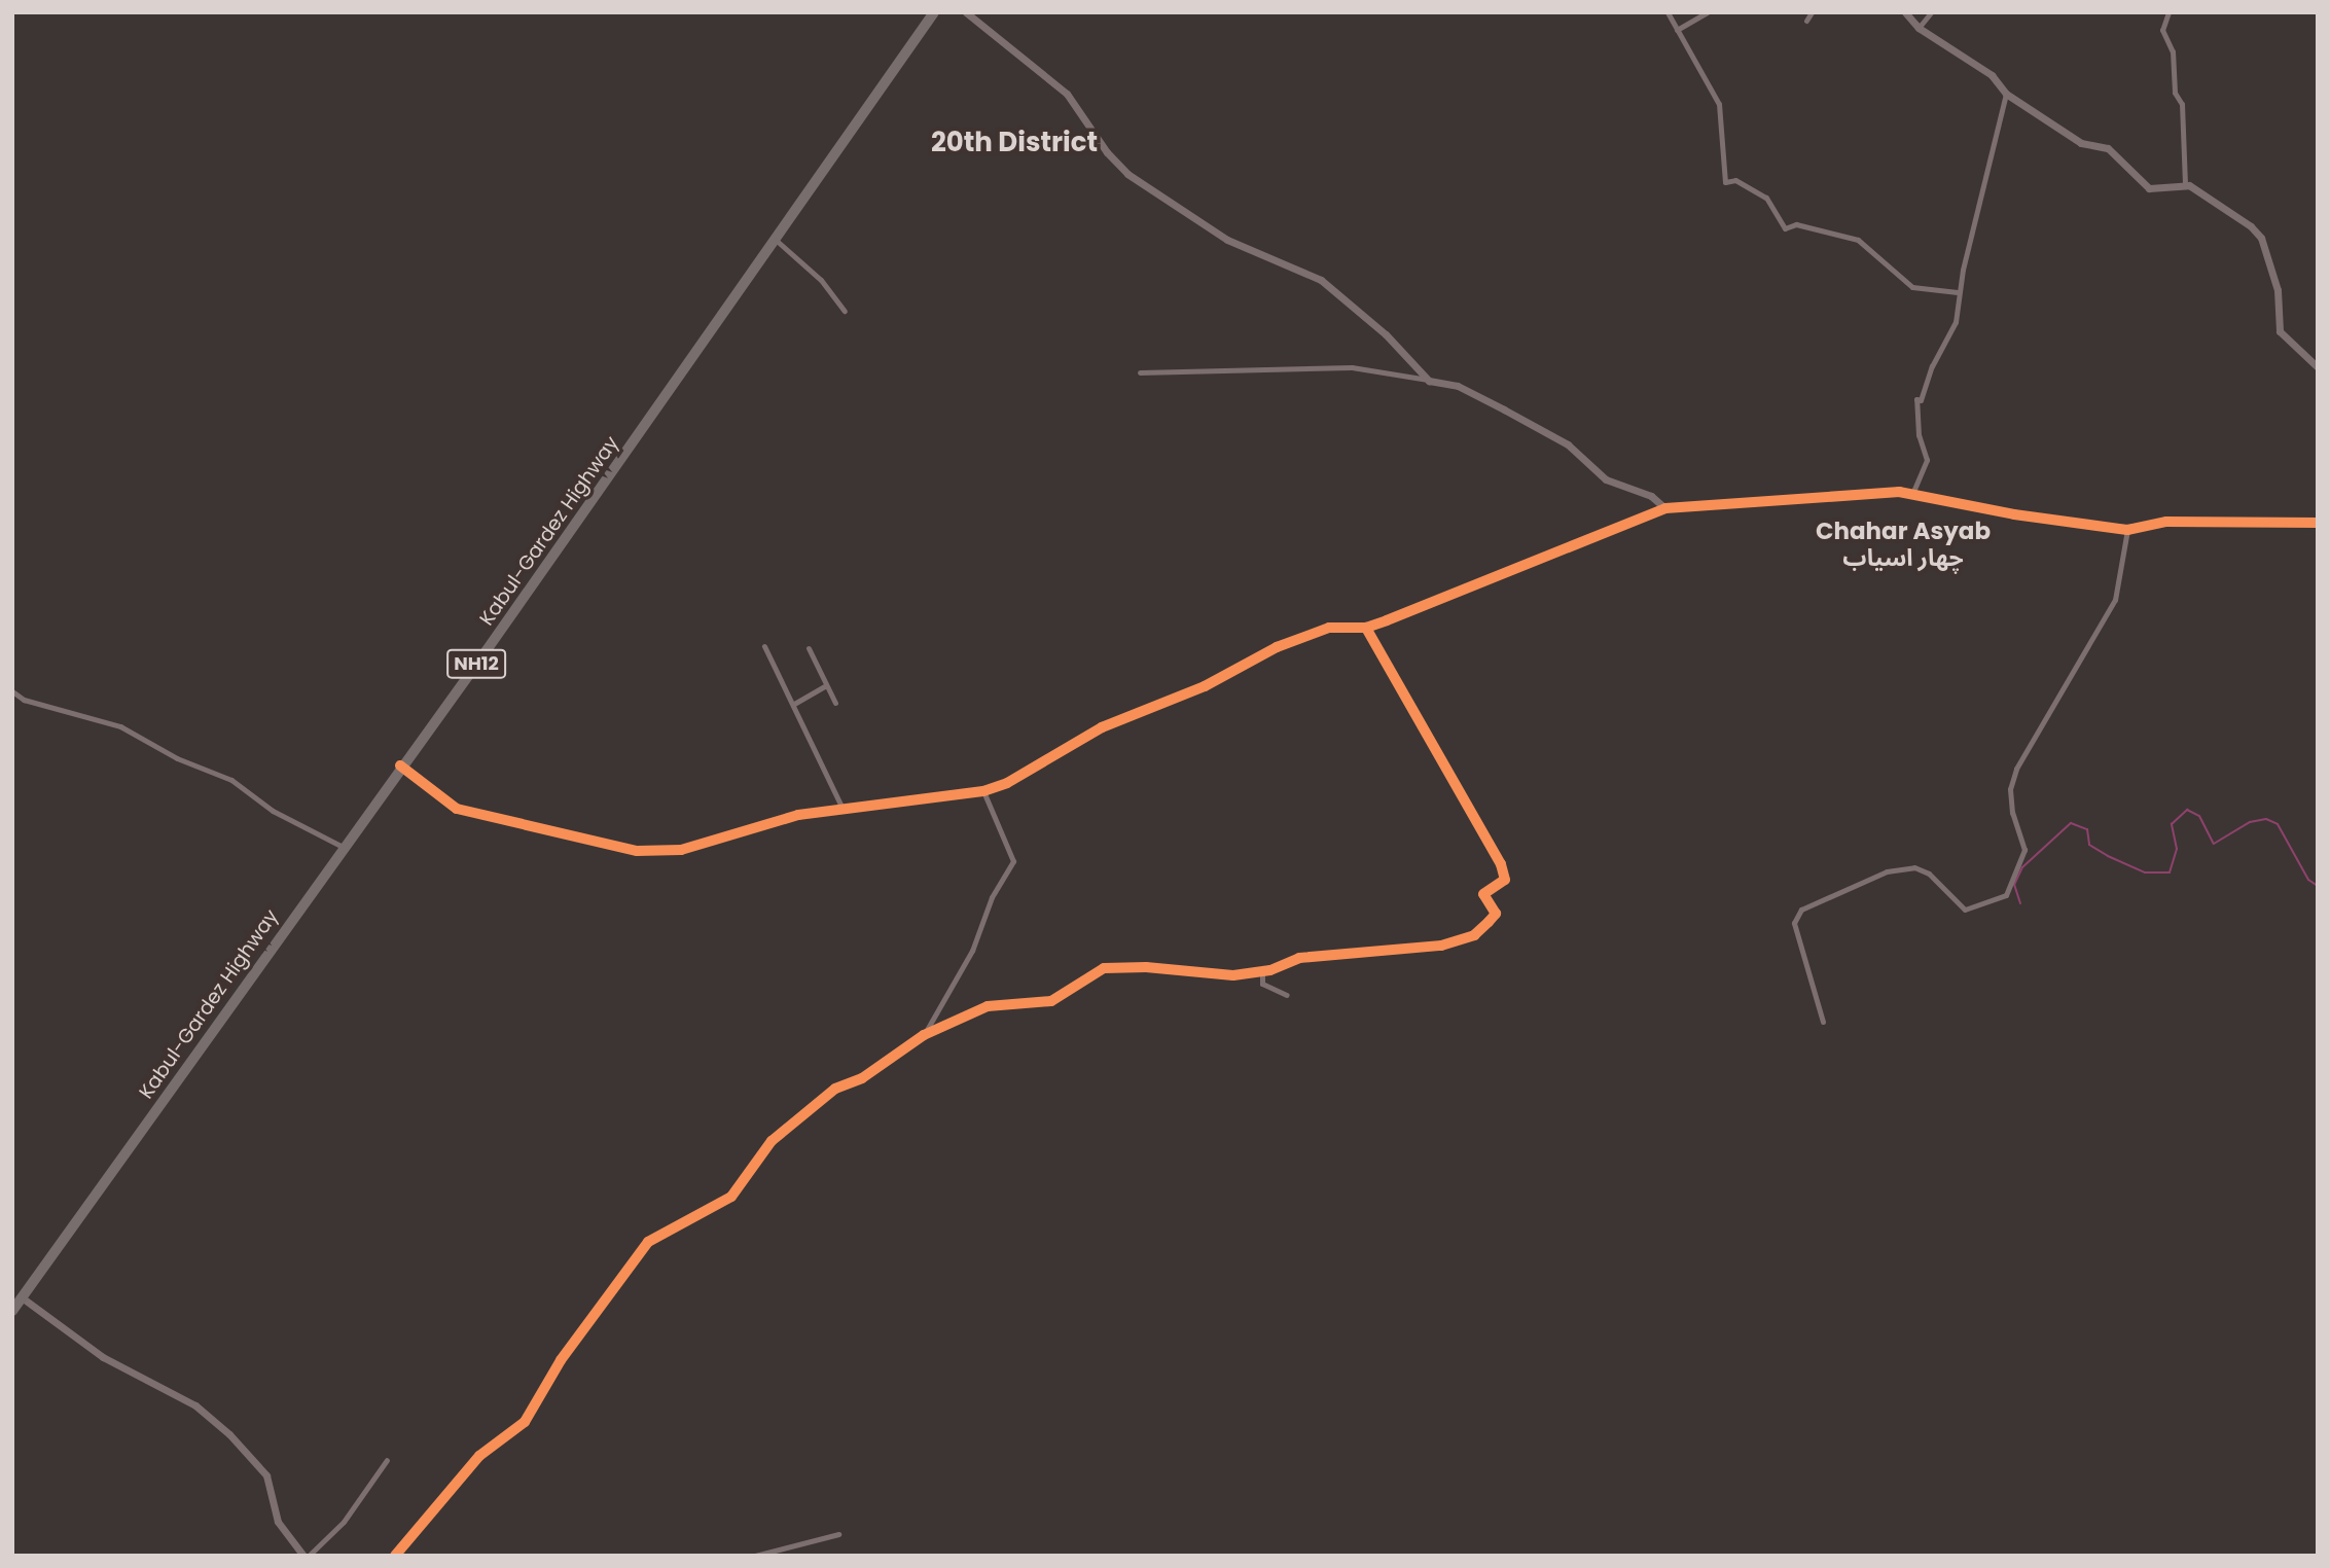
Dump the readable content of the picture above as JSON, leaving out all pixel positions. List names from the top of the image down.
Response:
{
  "streets": {
    "highway": ["Kabul-Gardez Highway", "NH12"]
  },
  "districts": ["20th District", "Chahar Asyab چهار اسیاب"]
}
